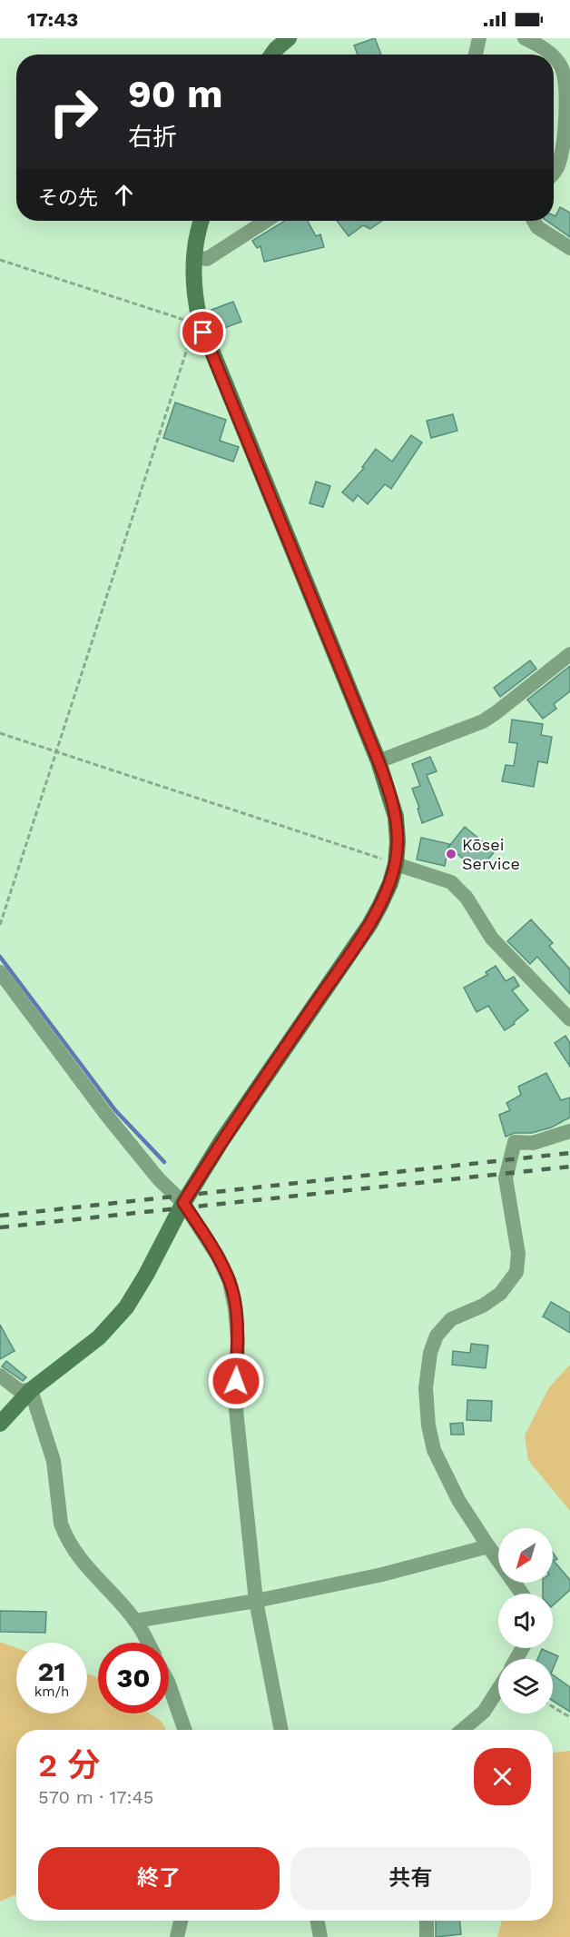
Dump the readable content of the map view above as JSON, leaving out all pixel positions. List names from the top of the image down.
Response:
{
  "places": ["Kōsei Service"],
  "north": "bottom left",
  "page": {
    "status": "17:43",
    "turn": ["90 m", "右折"],
    "then": "その先",
    "speed": "21 km/h",
    "limit": "30",
    "heading": ["2 分", "570 m · 17:45"],
    "buttons": ["終了", "共有"]
  }
}
